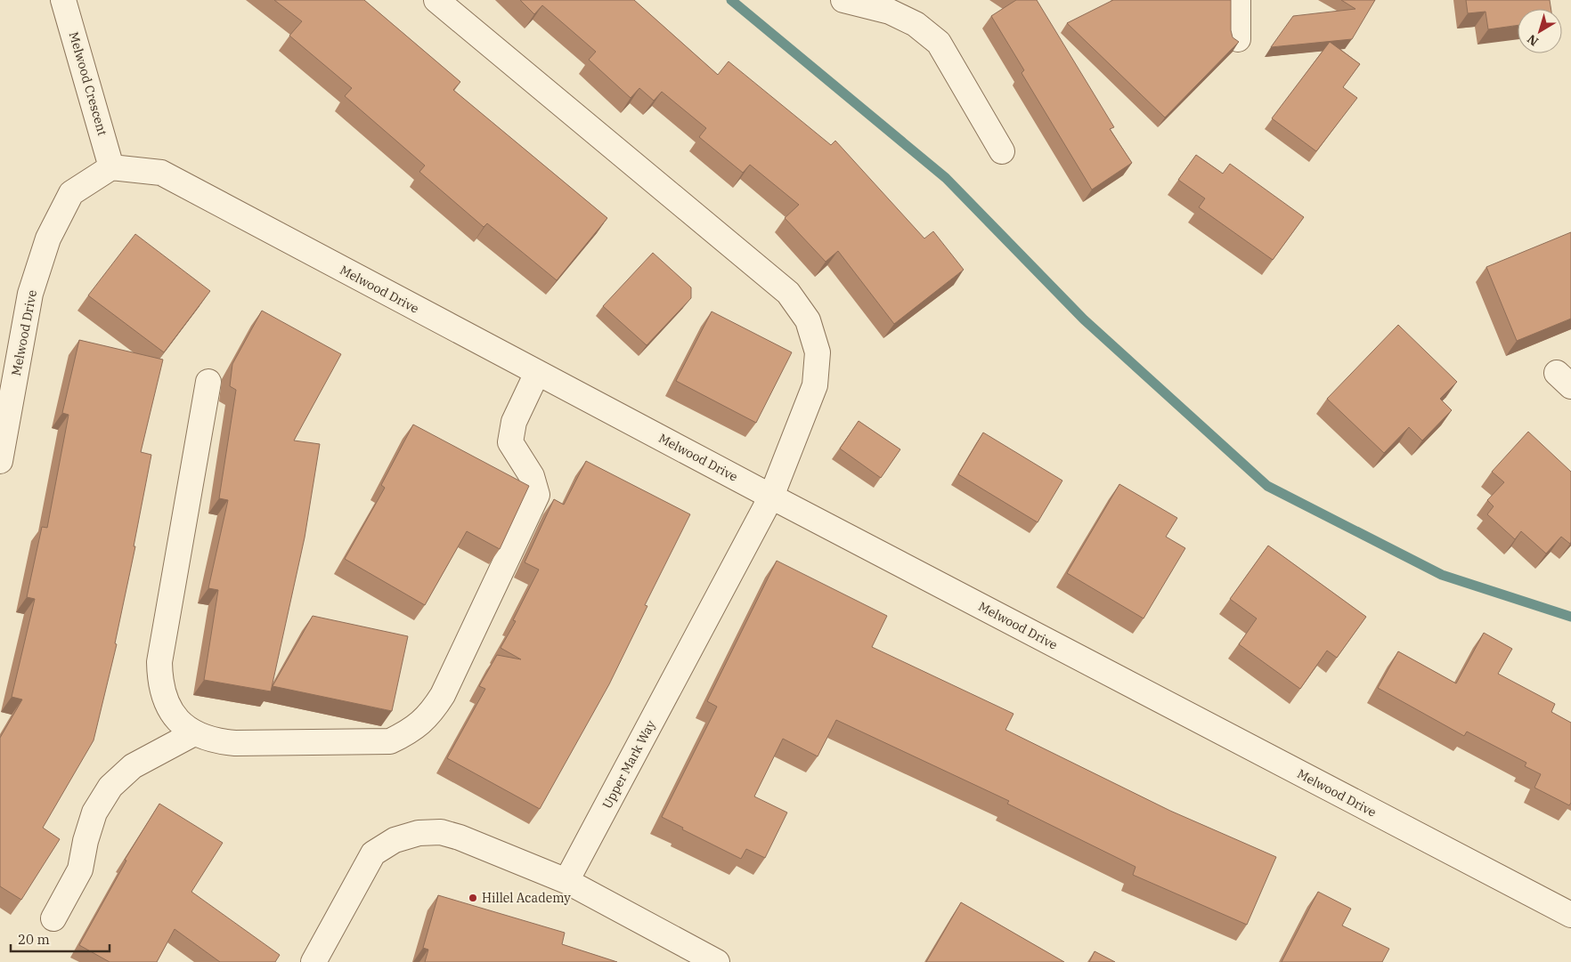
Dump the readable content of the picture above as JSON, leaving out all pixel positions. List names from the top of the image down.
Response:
{
  "streets": {
    "street": ["Melwood Crescent", "Melwood Drive", "Upper Mark Way"]
  },
  "crossings": [
    ["Melwood Crescent", "Melwood Drive"],
    ["Melwood Drive", "Upper Mark Way"]
  ],
  "places": ["Hillel Academy"],
  "scale_bar": "20 m",
  "north": "bottom left"
}
